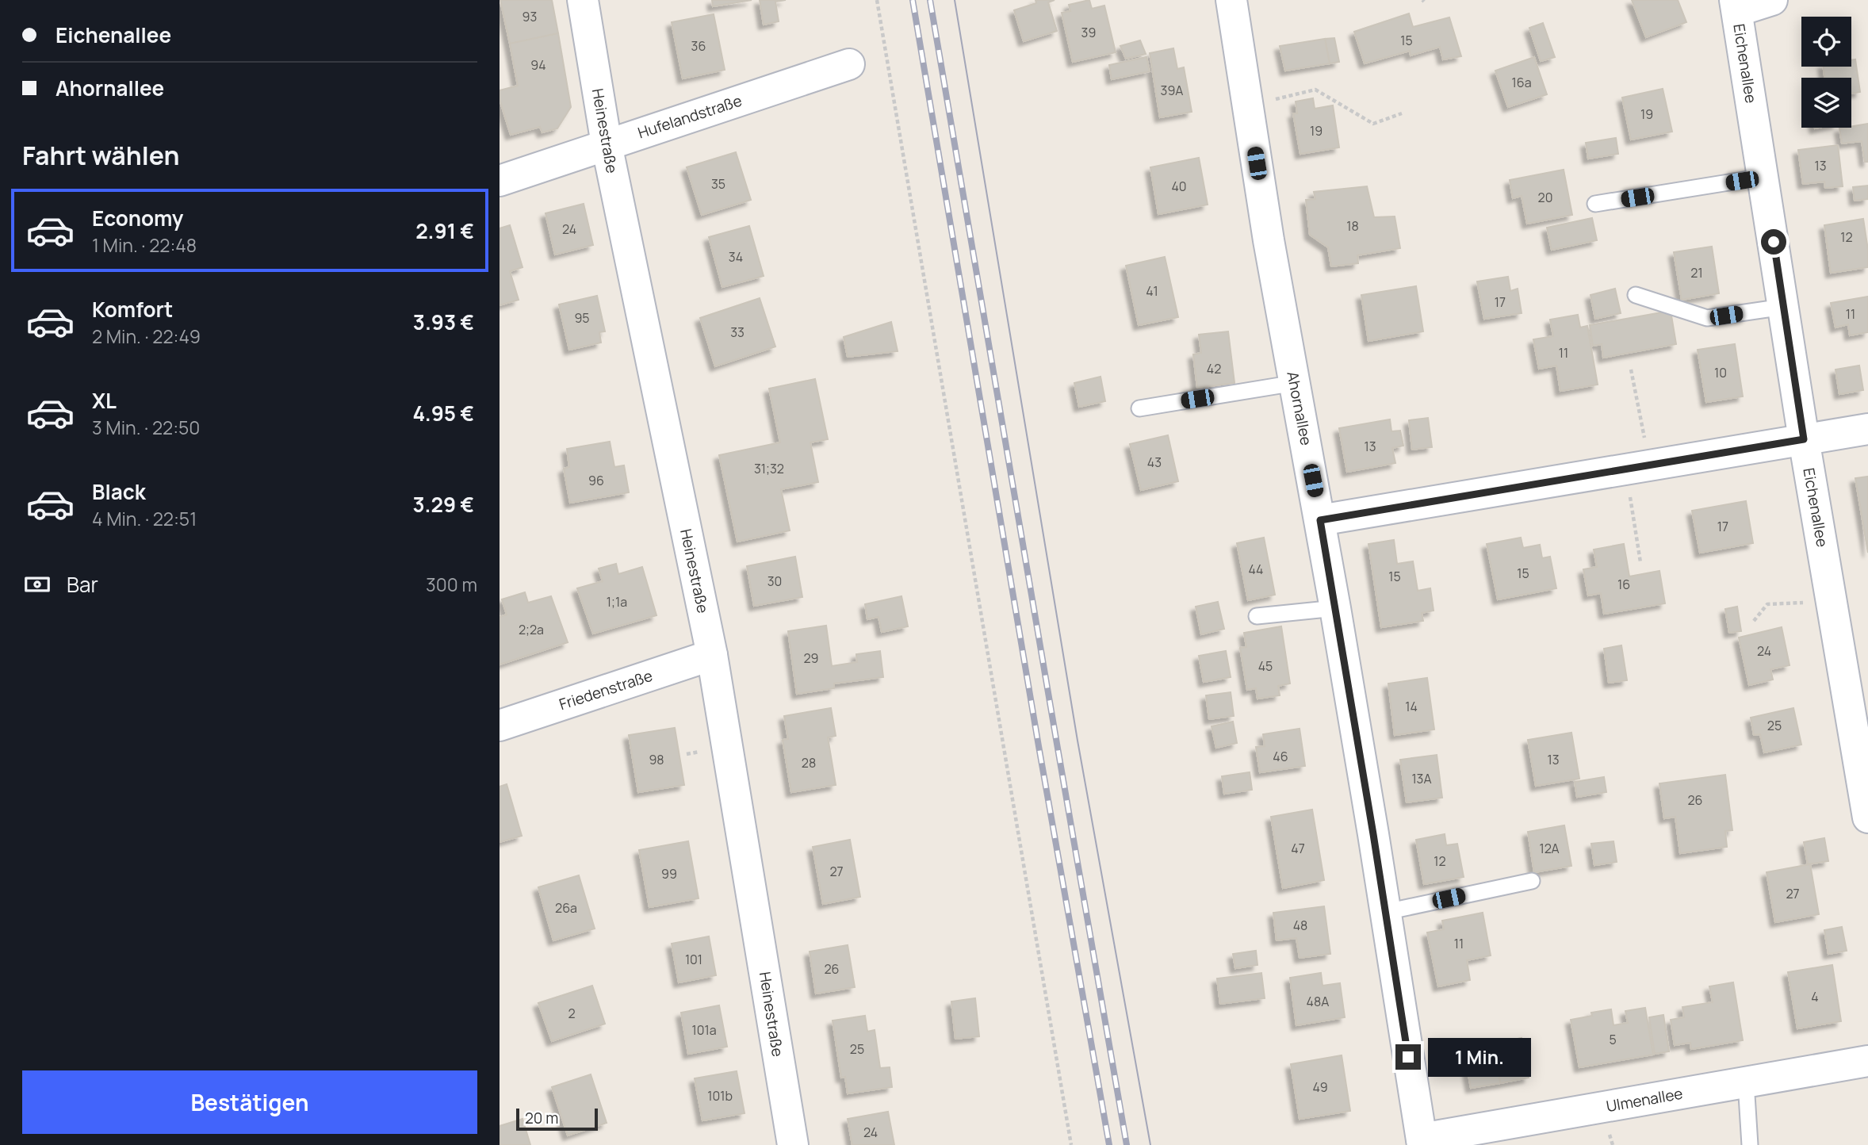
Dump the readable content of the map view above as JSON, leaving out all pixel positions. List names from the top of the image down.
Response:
{
  "streets": {
    "street": [
      "Eichenallee",
      "Hufelandstraße",
      "Heinestraße",
      "Ahornallee",
      "Friedenstraße",
      "Ulmenallee"
    ]
  },
  "crossings": [
    ["Hufelandstraße", "Heinestraße"],
    ["Heinestraße", "Friedenstraße"],
    ["Ahornallee", "Ulmenallee"]
  ],
  "house_numbers": [
    "93",
    "39",
    "15",
    "36",
    "94",
    "16a",
    "39A",
    "19",
    "19",
    "13",
    "35",
    "40",
    "20",
    "18",
    "24",
    "12",
    "34",
    "21",
    "41",
    "17",
    "11",
    "95",
    "33",
    "11",
    "42",
    "10",
    "13",
    "43",
    "31;32",
    "96",
    "17",
    "44",
    "15",
    "15",
    "30",
    "16",
    "1;1a",
    "2;2a",
    "24",
    "29",
    "45",
    "14",
    "25",
    "46",
    "98",
    "13",
    "28",
    "13A",
    "26",
    "47",
    "12A",
    "12",
    "27",
    "99",
    "27",
    "26a",
    "48",
    "11",
    "101",
    "26",
    "4",
    "48A",
    "2",
    "101a",
    "5",
    "25",
    "49",
    "101b",
    "24"
  ],
  "scale_bar": "20 m",
  "page": {
    "banner": ["Eichenallee", "Ahornallee"],
    "heading": "Fahrt wählen",
    "list": [
      {
        "name": "Economy",
        "note": "1 Min. · 22:48",
        "value": "2.91 €"
      },
      {
        "name": "Komfort",
        "note": "2 Min. · 22:49",
        "value": "3.93 €"
      },
      {
        "name": "XL",
        "note": "3 Min. · 22:50",
        "value": "4.95 €"
      },
      {
        "name": "Black",
        "note": "4 Min. · 22:51",
        "value": "3.29 €"
      }
    ],
    "pay": ["Bar", "300 m"],
    "bubble": "1 Min.",
    "buttons": "Bestätigen",
    "scale": "20 m"
  }
}
